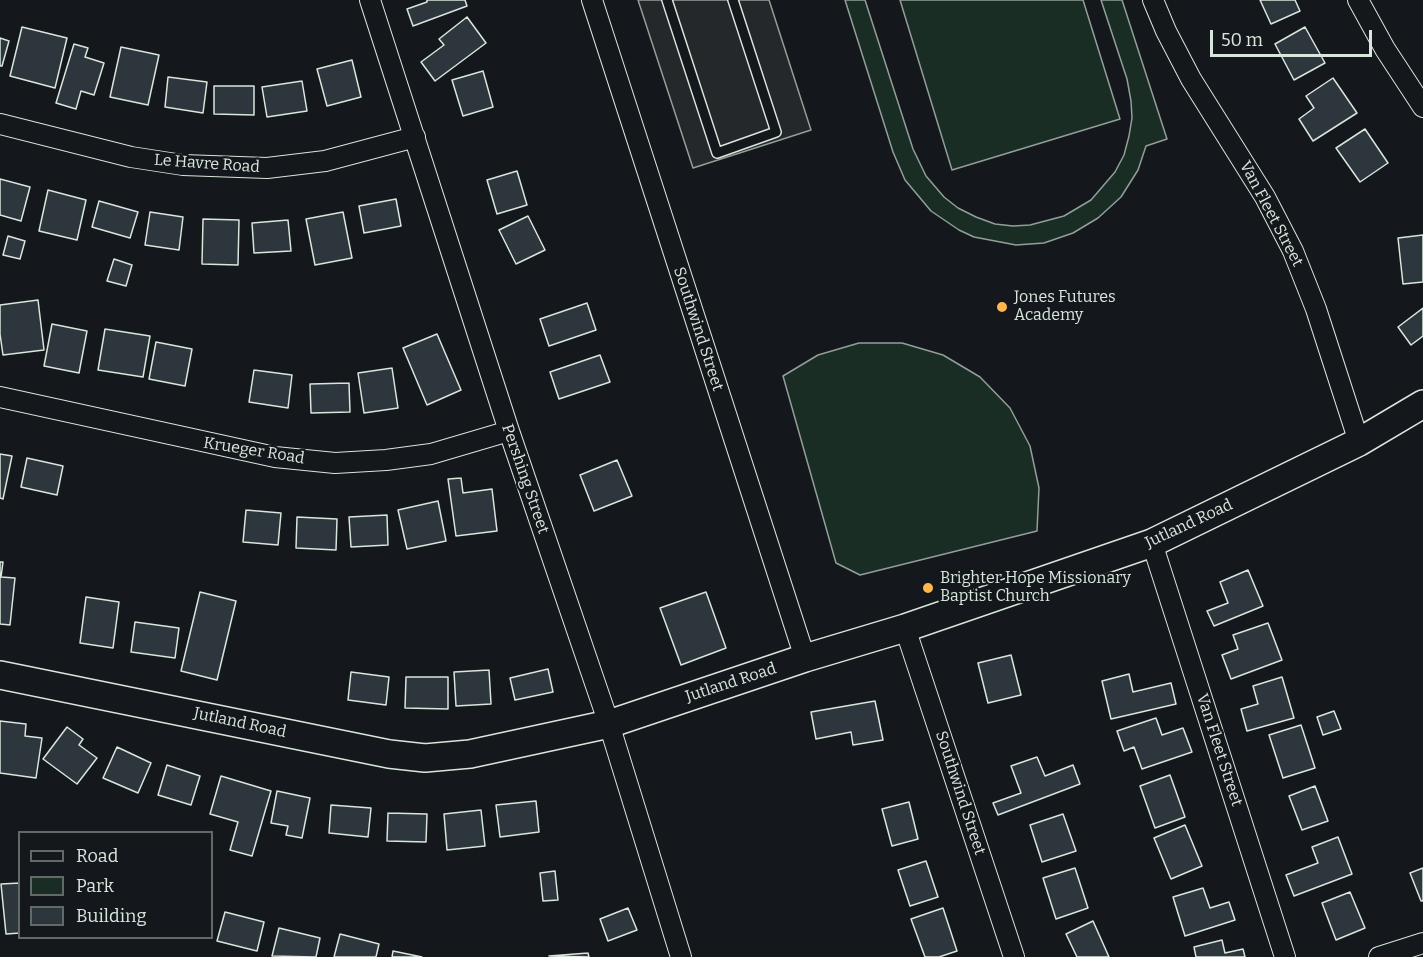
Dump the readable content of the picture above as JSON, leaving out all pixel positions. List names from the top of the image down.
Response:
{
  "streets": {
    "street": [
      "Le Havre Road",
      "Van Fleet Street",
      "Southwind Street",
      "Krueger Road",
      "Pershing Street",
      "Jutland Road"
    ]
  },
  "crossings": [
    ["Le Havre Road", "Pershing Street"],
    ["Van Fleet Street", "Jutland Road"],
    ["Southwind Street", "Jutland Road"],
    ["Krueger Road", "Pershing Street"],
    ["Pershing Street", "Jutland Road"]
  ],
  "places": ["Jones Futures Academy", "Brighter Hope Missionary Baptist Church"],
  "legend": ["Road", "Park", "Building"],
  "scale_bar": "50 m"
}
